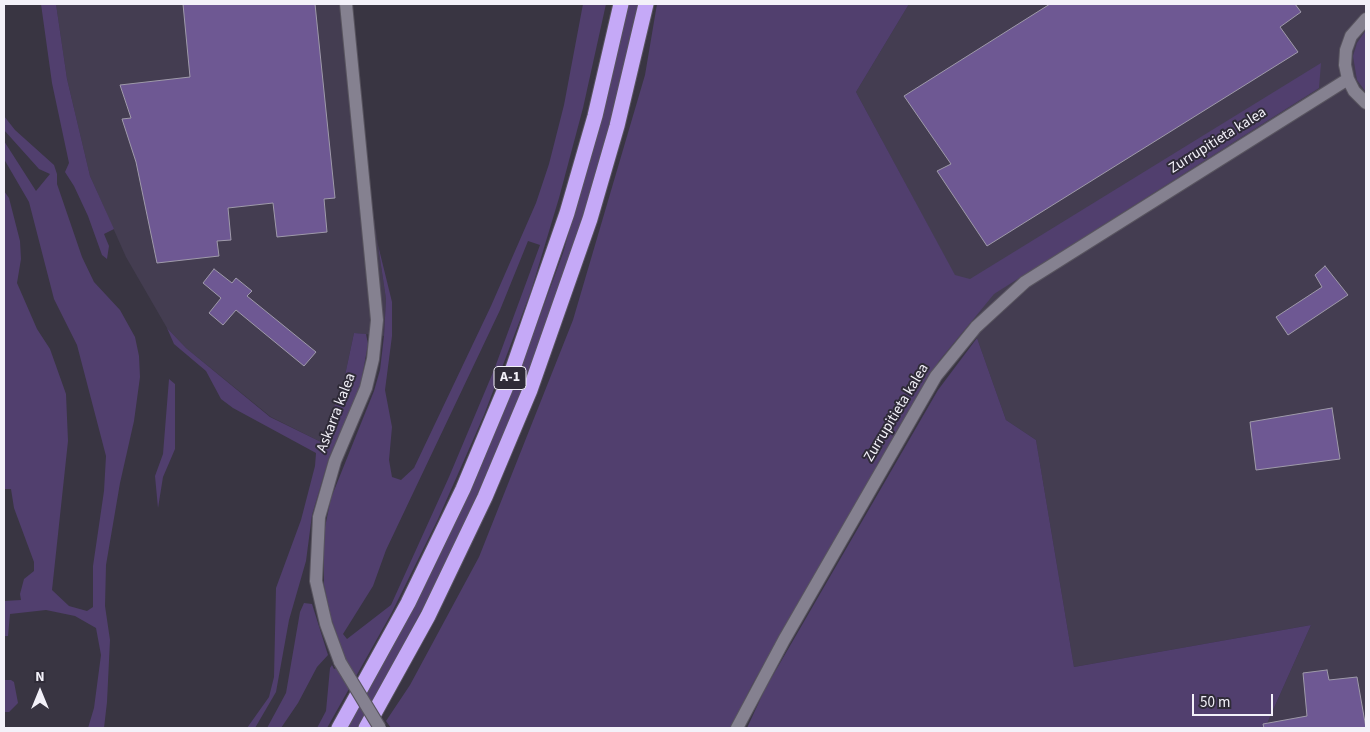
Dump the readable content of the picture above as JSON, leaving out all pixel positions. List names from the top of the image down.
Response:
{
  "streets": {
    "highway": ["A-1"],
    "street": ["Zurrupitieta kalea", "Askarra kalea"]
  },
  "scale_bar": "50 m",
  "north": "top"
}
